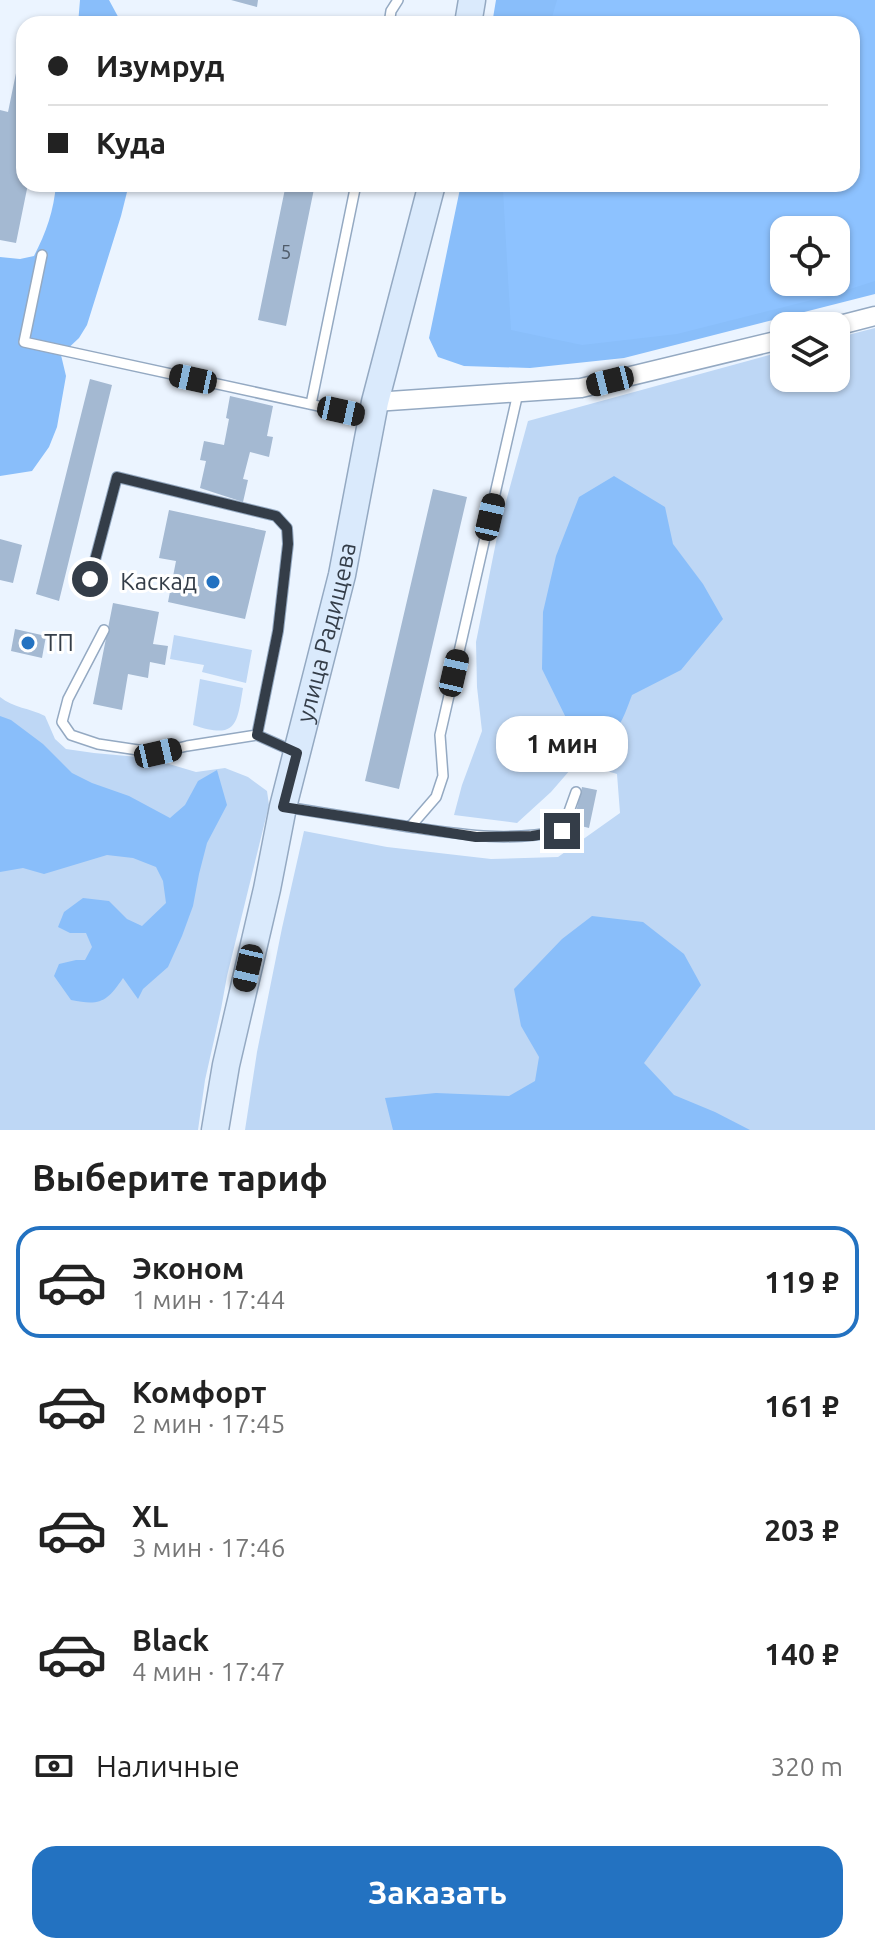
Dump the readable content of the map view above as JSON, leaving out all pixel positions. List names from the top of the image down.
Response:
{
  "streets": {
    "street": ["улица Радищева"]
  },
  "places": ["Каскад", "ТП"],
  "house_numbers": ["5"],
  "page": {
    "banner": ["Изумруд", "Куда"],
    "bubble": "1 мин",
    "heading": "Выберите тариф",
    "list": [
      {
        "name": "Эконом",
        "note": "1 мин · 17:44",
        "value": "119 ₽"
      },
      {
        "name": "Комфорт",
        "note": "2 мин · 17:45",
        "value": "161 ₽"
      },
      {
        "name": "XL",
        "note": "3 мин · 17:46",
        "value": "203 ₽"
      },
      {
        "name": "Black",
        "note": "4 мин · 17:47",
        "value": "140 ₽"
      }
    ],
    "pay": ["Наличные", "320 m"],
    "buttons": "Заказать"
  }
}
